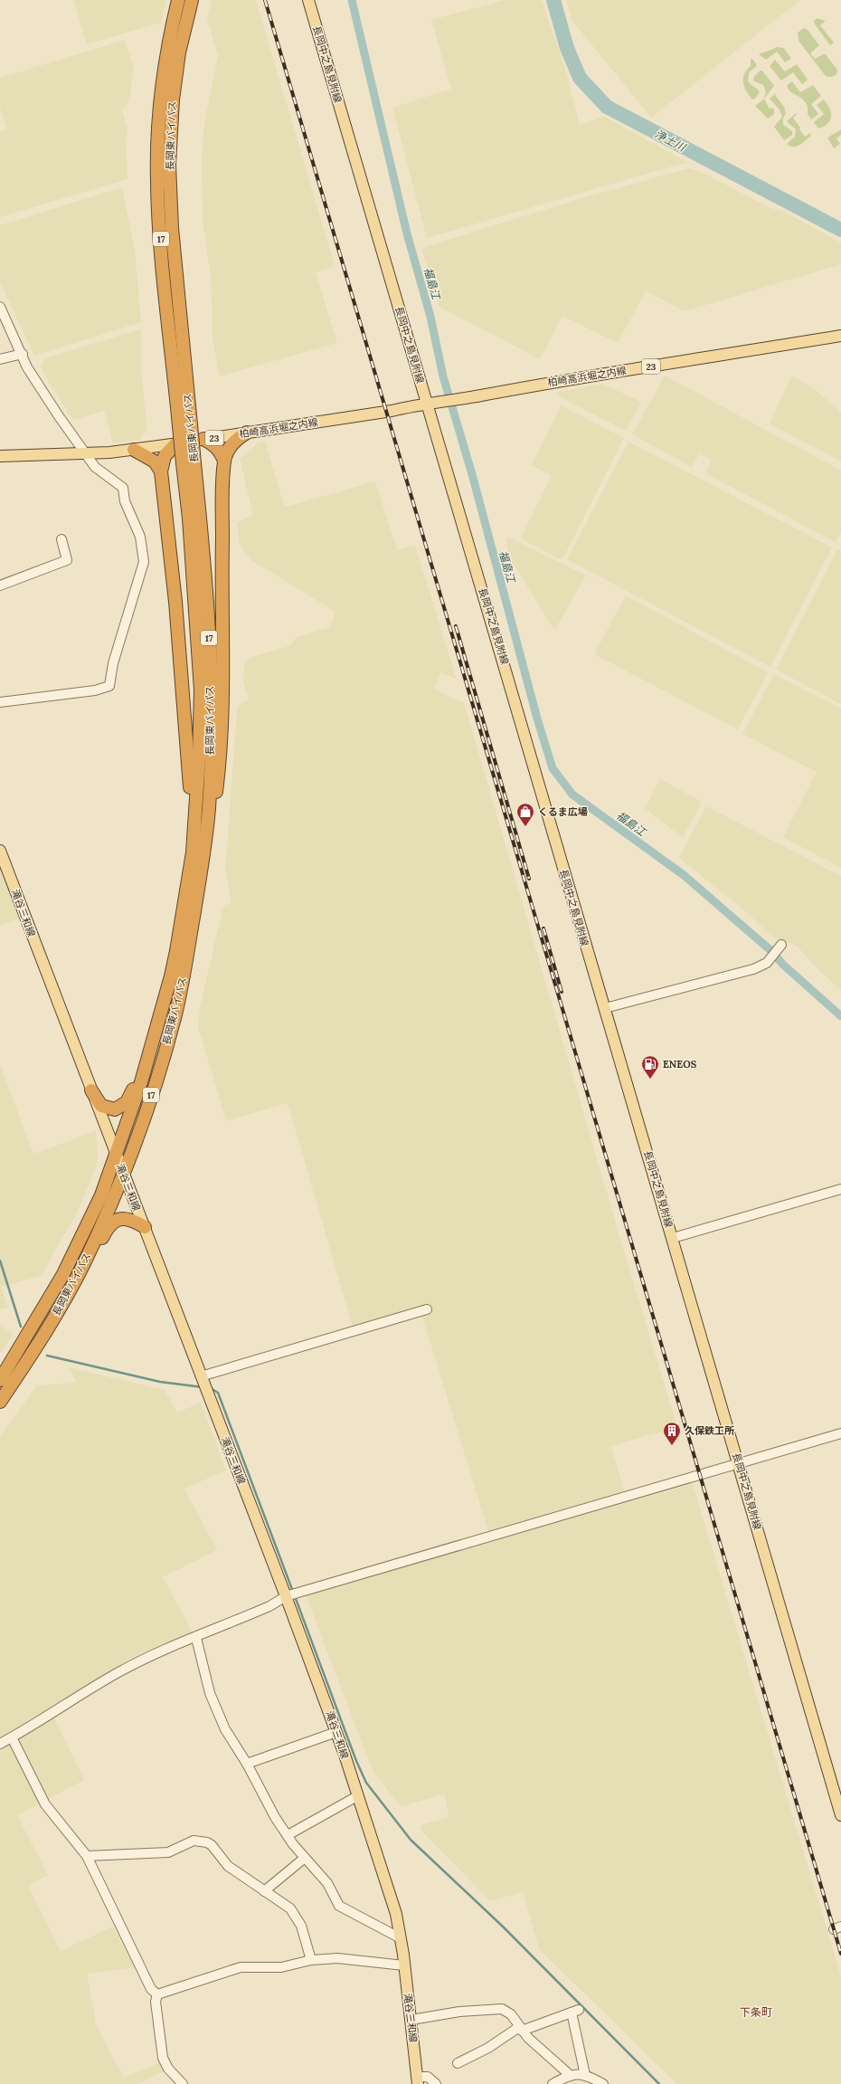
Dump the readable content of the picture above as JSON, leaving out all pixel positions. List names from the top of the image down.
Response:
{
  "streets": {
    "highway": ["長岡東バイパス", "17"],
    "main road": [
      "長岡中之島見附線",
      "23",
      "柏崎高浜堀之内線",
      "滝谷三和線"
    ]
  },
  "crossings": [
    ["長岡中之島見附線", "柏崎高浜堀之内線"],
    ["長岡東バイパス", "滝谷三和線"]
  ],
  "districts": ["下条町"],
  "water": ["浄土川", "福島江"],
  "places": {
    "shop": ["くるま広場"],
    "fuel station": ["ENEOS"],
    "building": ["久保鉄工所"]
  }
}
